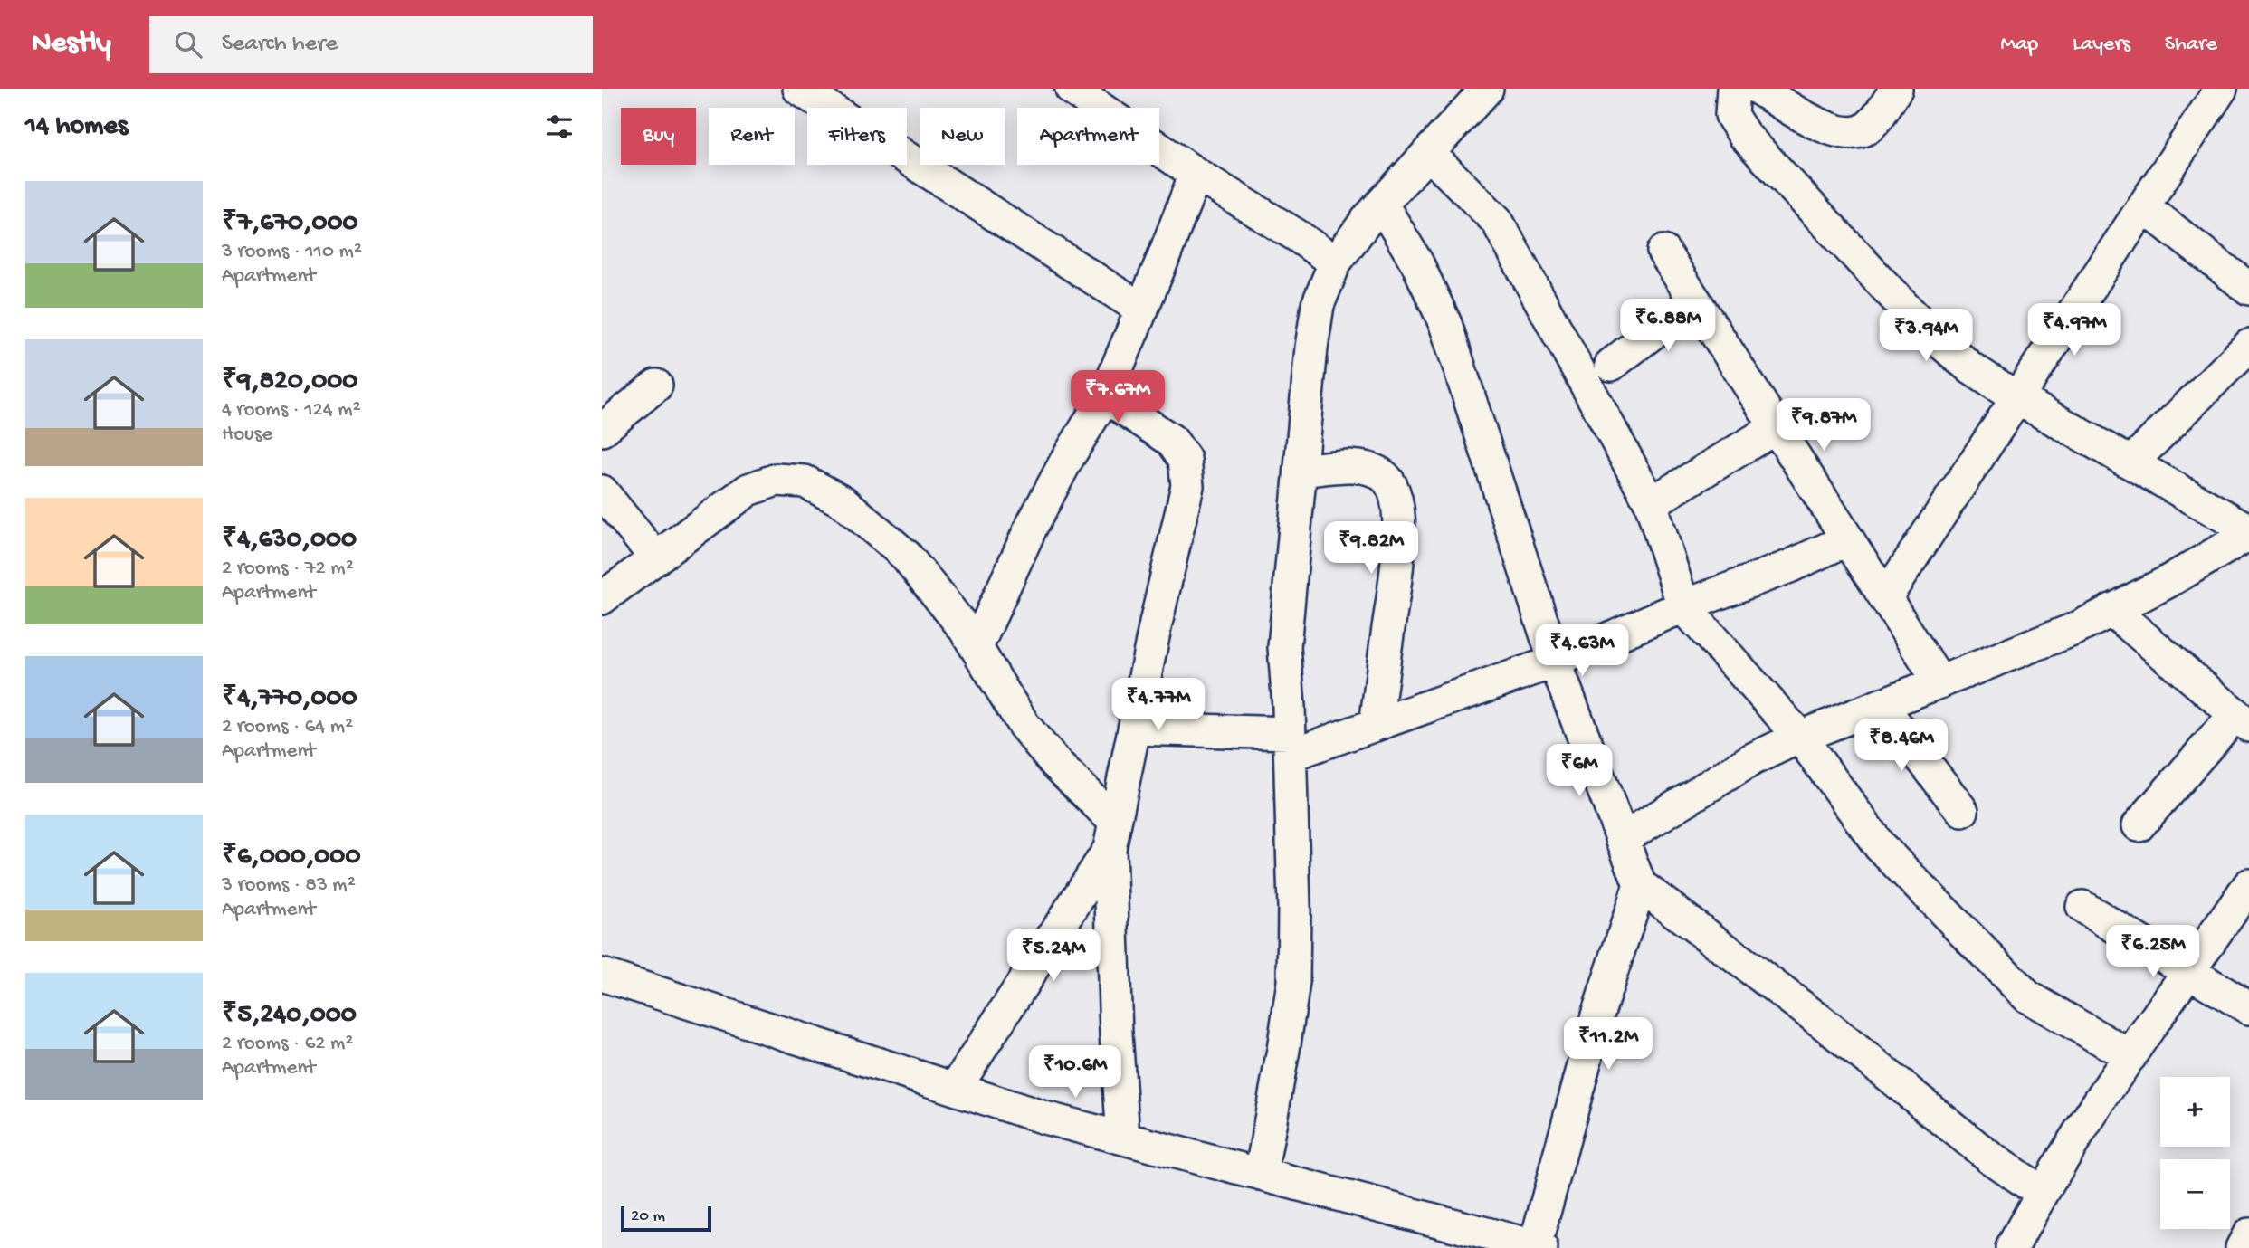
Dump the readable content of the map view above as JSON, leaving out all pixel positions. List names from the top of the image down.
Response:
{
  "scale_bar": "20 m",
  "page": {
    "header": "Nestly",
    "search": "Search here",
    "nav": ["Map", "Layers", "Share"],
    "heading": "14 homes",
    "chip": [
      "Buy",
      "Rent",
      "Filters",
      "New",
      "Apartment"
    ],
    "list": [
      {
        "name": "₹7,670,000",
        "note": "3 rooms · 110 m² · Apartment"
      },
      {
        "name": "₹9,820,000",
        "note": "4 rooms · 124 m² · House"
      },
      {
        "name": "₹4,630,000",
        "note": "2 rooms · 72 m² · Apartment"
      },
      {
        "name": "₹4,770,000",
        "note": "2 rooms · 64 m² · Apartment"
      },
      {
        "name": "₹6,000,000",
        "note": "3 rooms · 83 m² · Apartment"
      },
      {
        "name": "₹5,240,000",
        "note": "2 rooms · 62 m² · Apartment"
      }
    ],
    "price": [
      "₹6.88M",
      "₹4.97M",
      "₹3.94M",
      "₹7.67M",
      "₹9.87M",
      "₹9.82M",
      "₹4.63M",
      "₹4.77M",
      "₹8.46M",
      "₹6M",
      "₹6.25M",
      "₹5.24M",
      "₹11.2M",
      "₹10.6M"
    ],
    "map_buttons": ["+", "−"],
    "scale": "20 m"
  }
}
